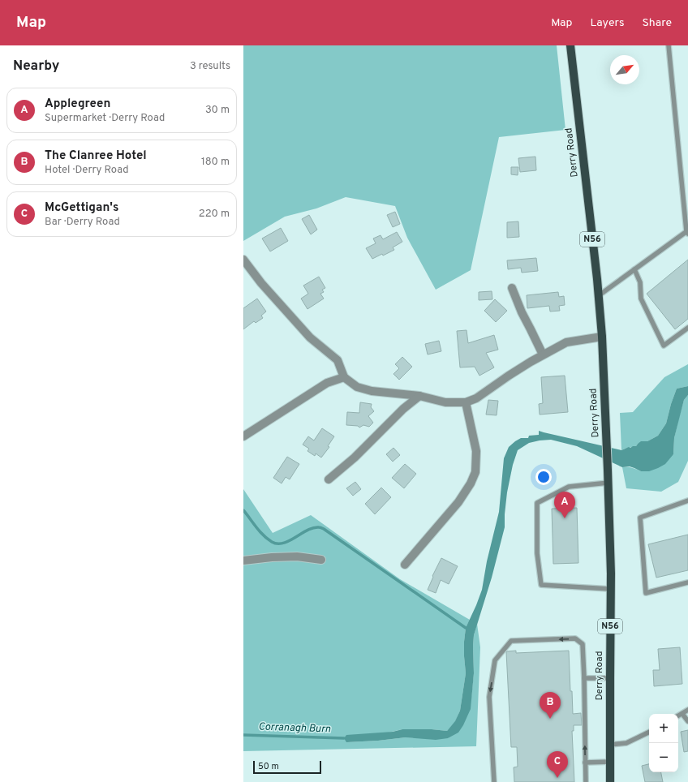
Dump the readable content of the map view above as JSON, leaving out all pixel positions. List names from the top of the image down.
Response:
{
  "streets": {
    "main road": ["Derry Road", "N56"]
  },
  "water": ["Corranagh Burn"],
  "scale_bar": "50 m",
  "north": "top right",
  "page": {
    "header": "Map",
    "nav": ["Map", "Layers", "Share"],
    "heading": ["Nearby", "3 results"],
    "list": [
      {
        "mark": "A",
        "name": "Applegreen",
        "note": "Supermarket · Derry Road",
        "value": "30 m"
      },
      {
        "mark": "B",
        "name": "The Clanree Hotel",
        "note": "Hotel · Derry Road",
        "value": "180 m"
      },
      {
        "mark": "C",
        "name": "McGettigan's",
        "note": "Bar · Derry Road",
        "value": "220 m"
      }
    ],
    "pins": ["A", "B", "C"],
    "map_buttons": ["+", "−"],
    "scale": "50 m"
  }
}
